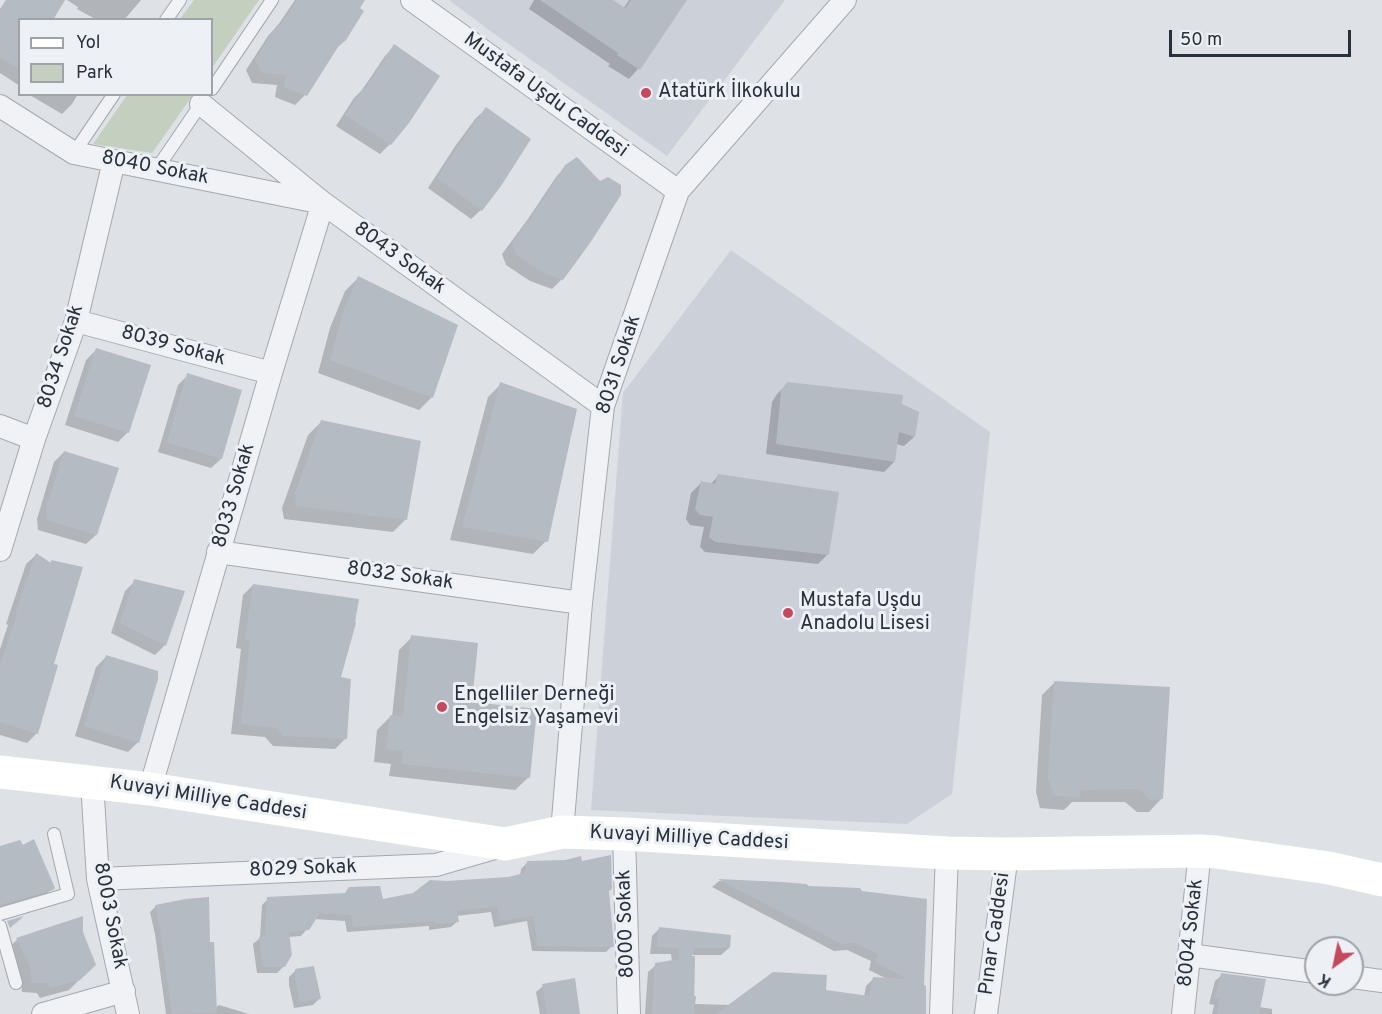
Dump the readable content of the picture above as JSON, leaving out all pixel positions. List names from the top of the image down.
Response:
{
  "streets": {
    "main road": ["Kuvayi Milliye Caddesi"],
    "street": [
      "Mustafa Uşdu Caddesi",
      "8040 Sokak",
      "8043 Sokak",
      "8039 Sokak",
      "8034 Sokak",
      "8031 Sokak",
      "8033 Sokak",
      "8032 Sokak",
      "8029 Sokak",
      "8003 Sokak",
      "8000 Sokak",
      "8004 Sokak",
      "Pınar Caddesi"
    ]
  },
  "crossings": [
    ["Mustafa Uşdu Caddesi", "8031 Sokak"],
    ["8040 Sokak", "8043 Sokak"],
    ["8040 Sokak", "8034 Sokak"],
    ["8040 Sokak", "8033 Sokak"],
    ["8043 Sokak", "8031 Sokak"],
    ["8043 Sokak", "8033 Sokak"],
    ["8039 Sokak", "8034 Sokak"],
    ["8039 Sokak", "8033 Sokak"],
    ["8031 Sokak", "8032 Sokak"],
    ["8031 Sokak", "Kuvayi Milliye Caddesi"],
    ["8033 Sokak", "8032 Sokak"],
    ["8033 Sokak", "Kuvayi Milliye Caddesi"],
    ["Kuvayi Milliye Caddesi", "8029 Sokak"],
    ["Kuvayi Milliye Caddesi", "8003 Sokak"],
    ["Kuvayi Milliye Caddesi", "8000 Sokak"],
    ["Kuvayi Milliye Caddesi", "8004 Sokak"],
    ["Kuvayi Milliye Caddesi", "Pınar Caddesi"],
    ["8029 Sokak", "8003 Sokak"]
  ],
  "places": ["Atatürk İlkokulu", "Mustafa Uşdu Anadolu Lisesi", "Engelliler Derneği Engelsiz Yaşamevi"],
  "legend": ["Yol", "Park"],
  "scale_bar": "50 m",
  "north": "bottom left"
}
